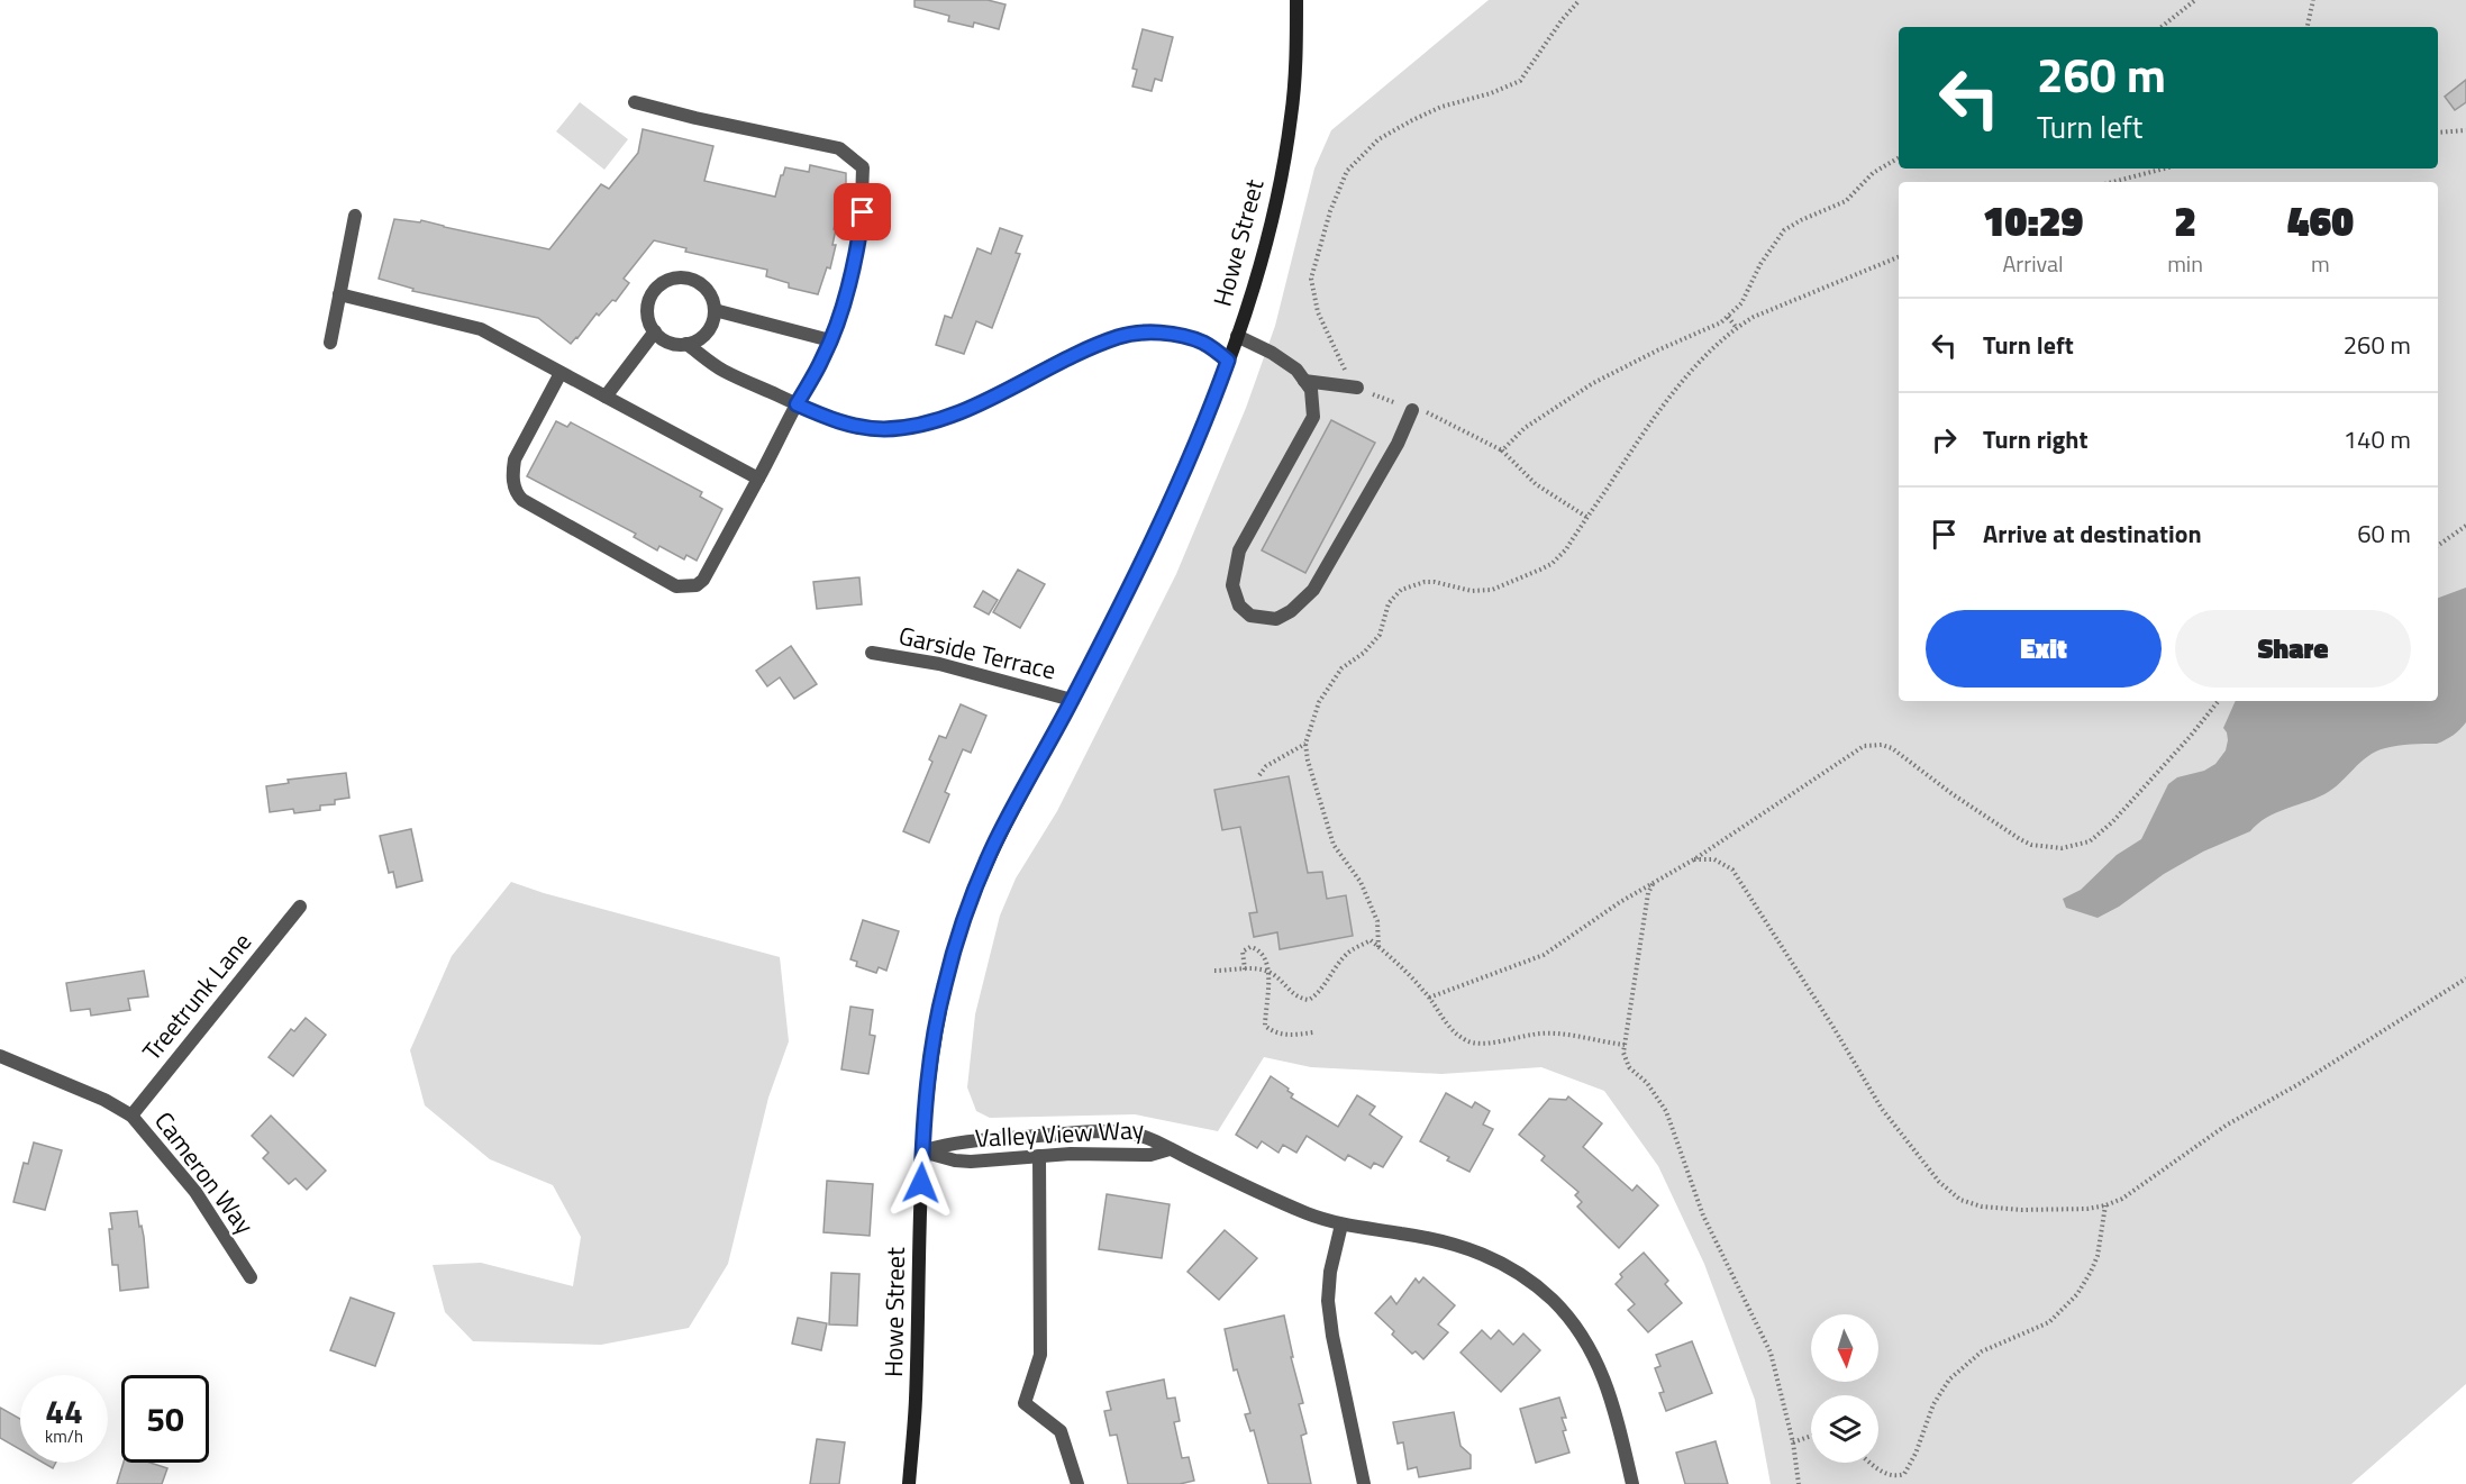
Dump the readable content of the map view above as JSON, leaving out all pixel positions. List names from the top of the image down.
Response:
{
  "streets": {
    "main road": ["Howe Street"],
    "street": [
      "Garside Terrace",
      "Treetrunk Lane",
      "Valley View Way",
      "Cameron Way"
    ]
  },
  "crossings": [
    ["Howe Street", "Garside Terrace"],
    ["Howe Street", "Valley View Way"],
    ["Treetrunk Lane", "Cameron Way"]
  ],
  "north": "bottom",
  "page": {
    "turn": ["260 m", "Turn left"],
    "eta": [
      "10:29",
      "Arrival",
      "2",
      "min",
      "460",
      "m"
    ],
    "list": [
      {
        "name": "Turn left",
        "value": "260 m"
      },
      {
        "name": "Turn right",
        "value": "140 m"
      },
      {
        "name": "Arrive at destination",
        "value": "60 m"
      }
    ],
    "buttons": ["Exit", "Share"],
    "speed": "44 km/h",
    "limit": "50"
  }
}
